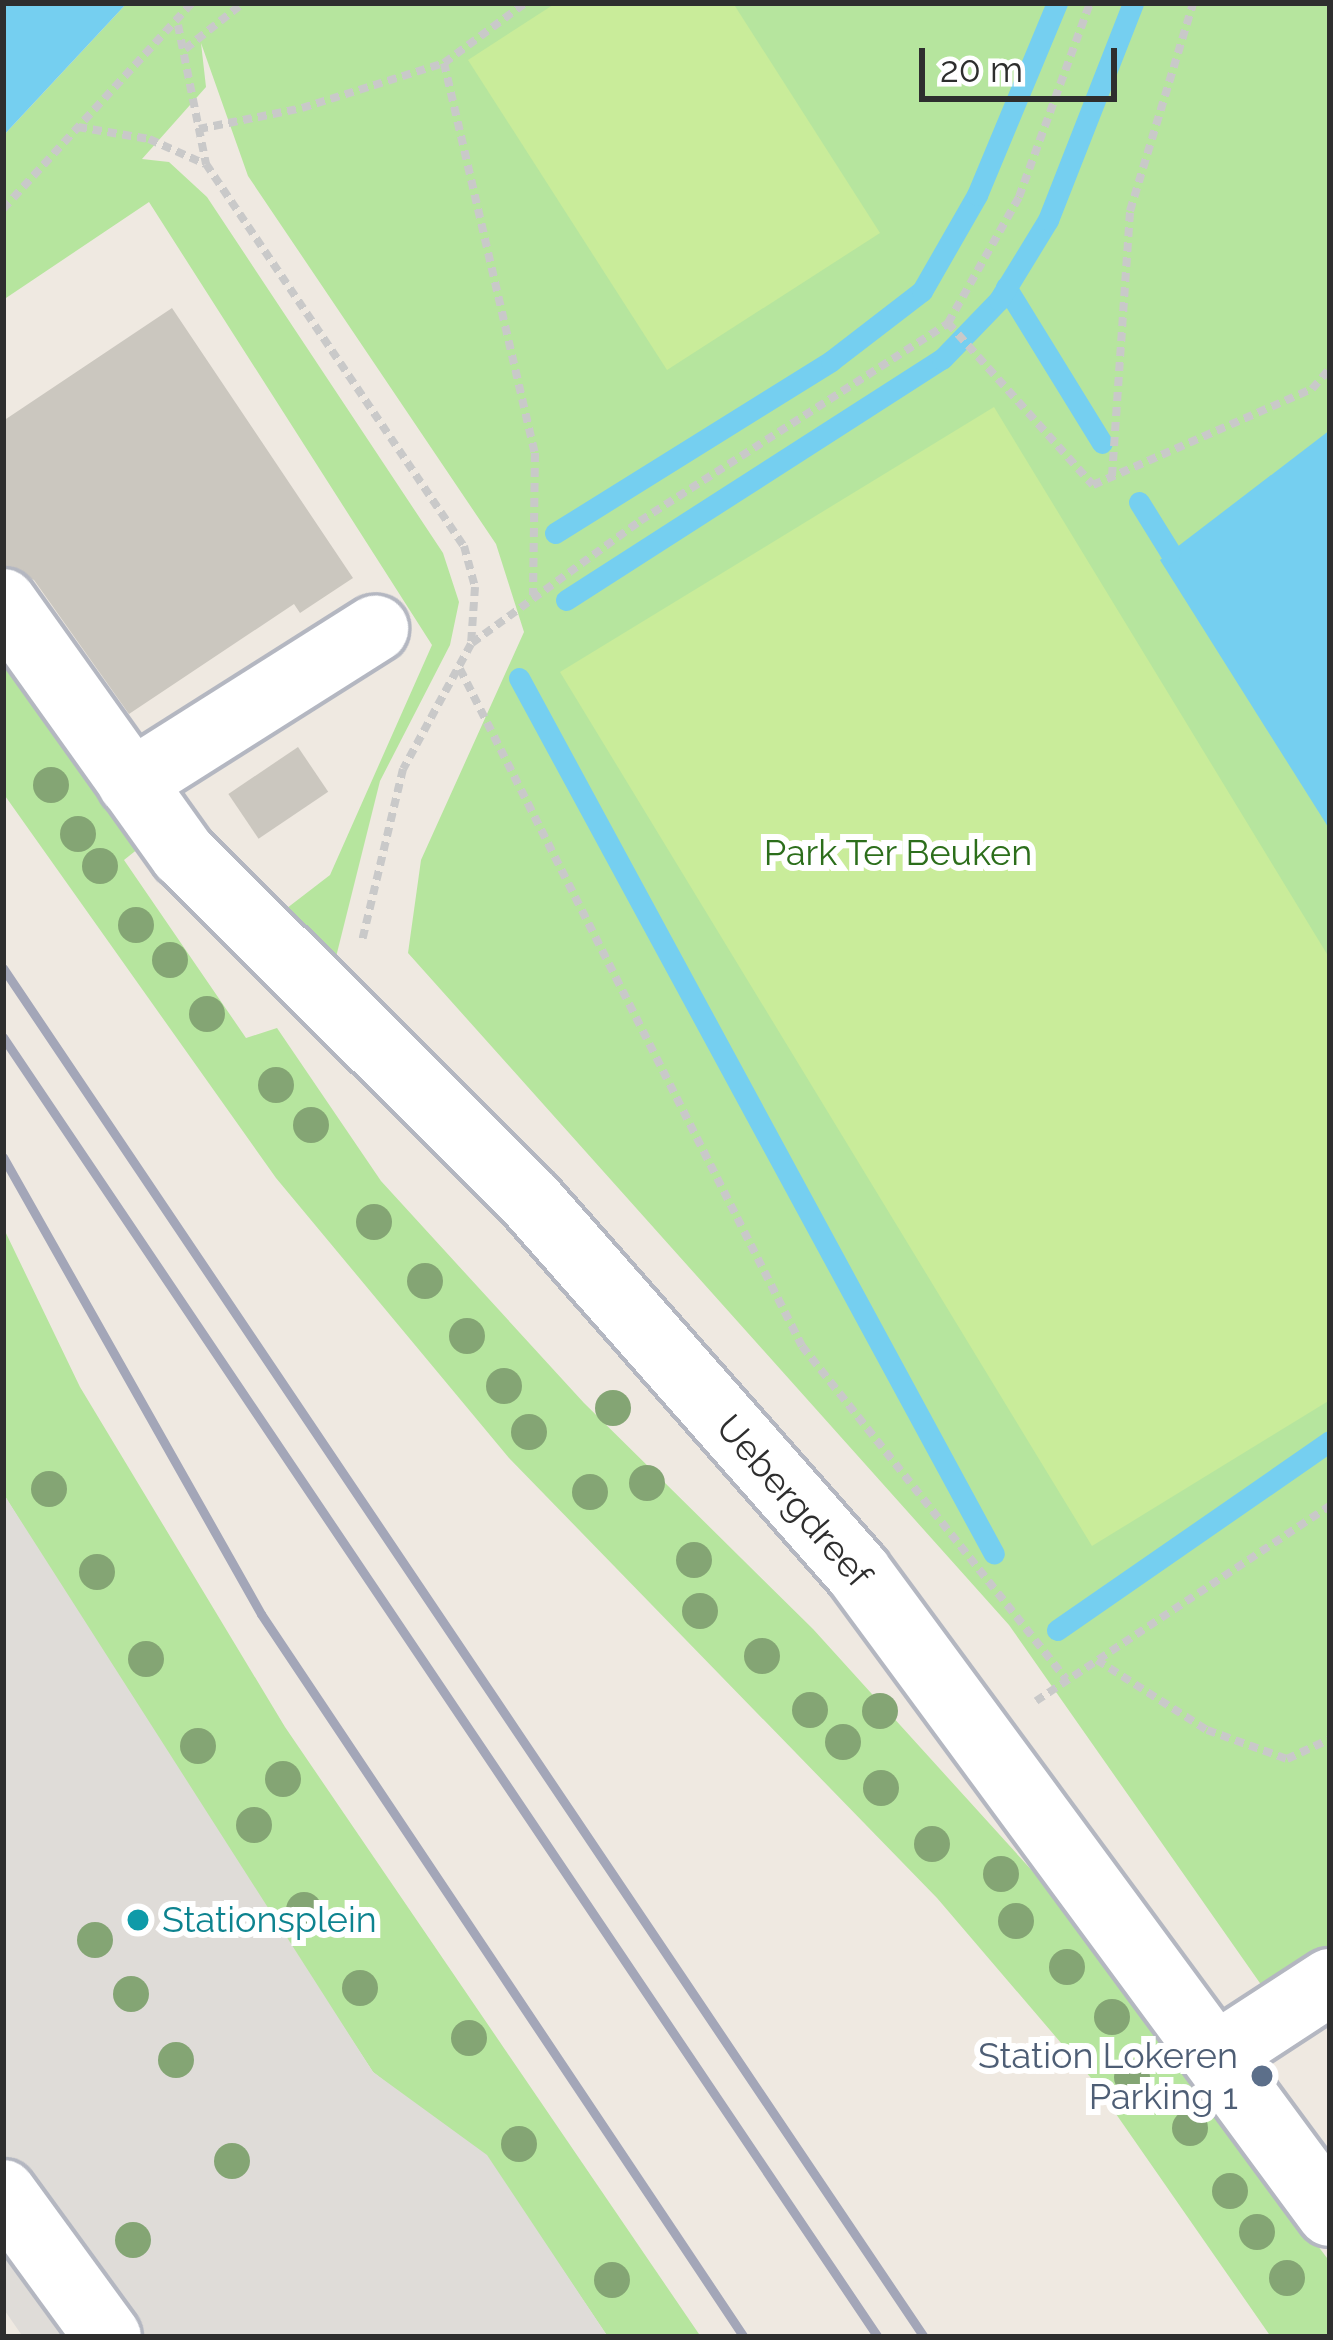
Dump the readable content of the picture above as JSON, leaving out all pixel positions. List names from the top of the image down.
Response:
{
  "streets": {
    "street": ["Uebergdreef"]
  },
  "parks": ["Park Ter Beuken"],
  "places": ["Stationsplein", "Station Lokeren Parking 1"],
  "scale_bar": "20 m"
}
